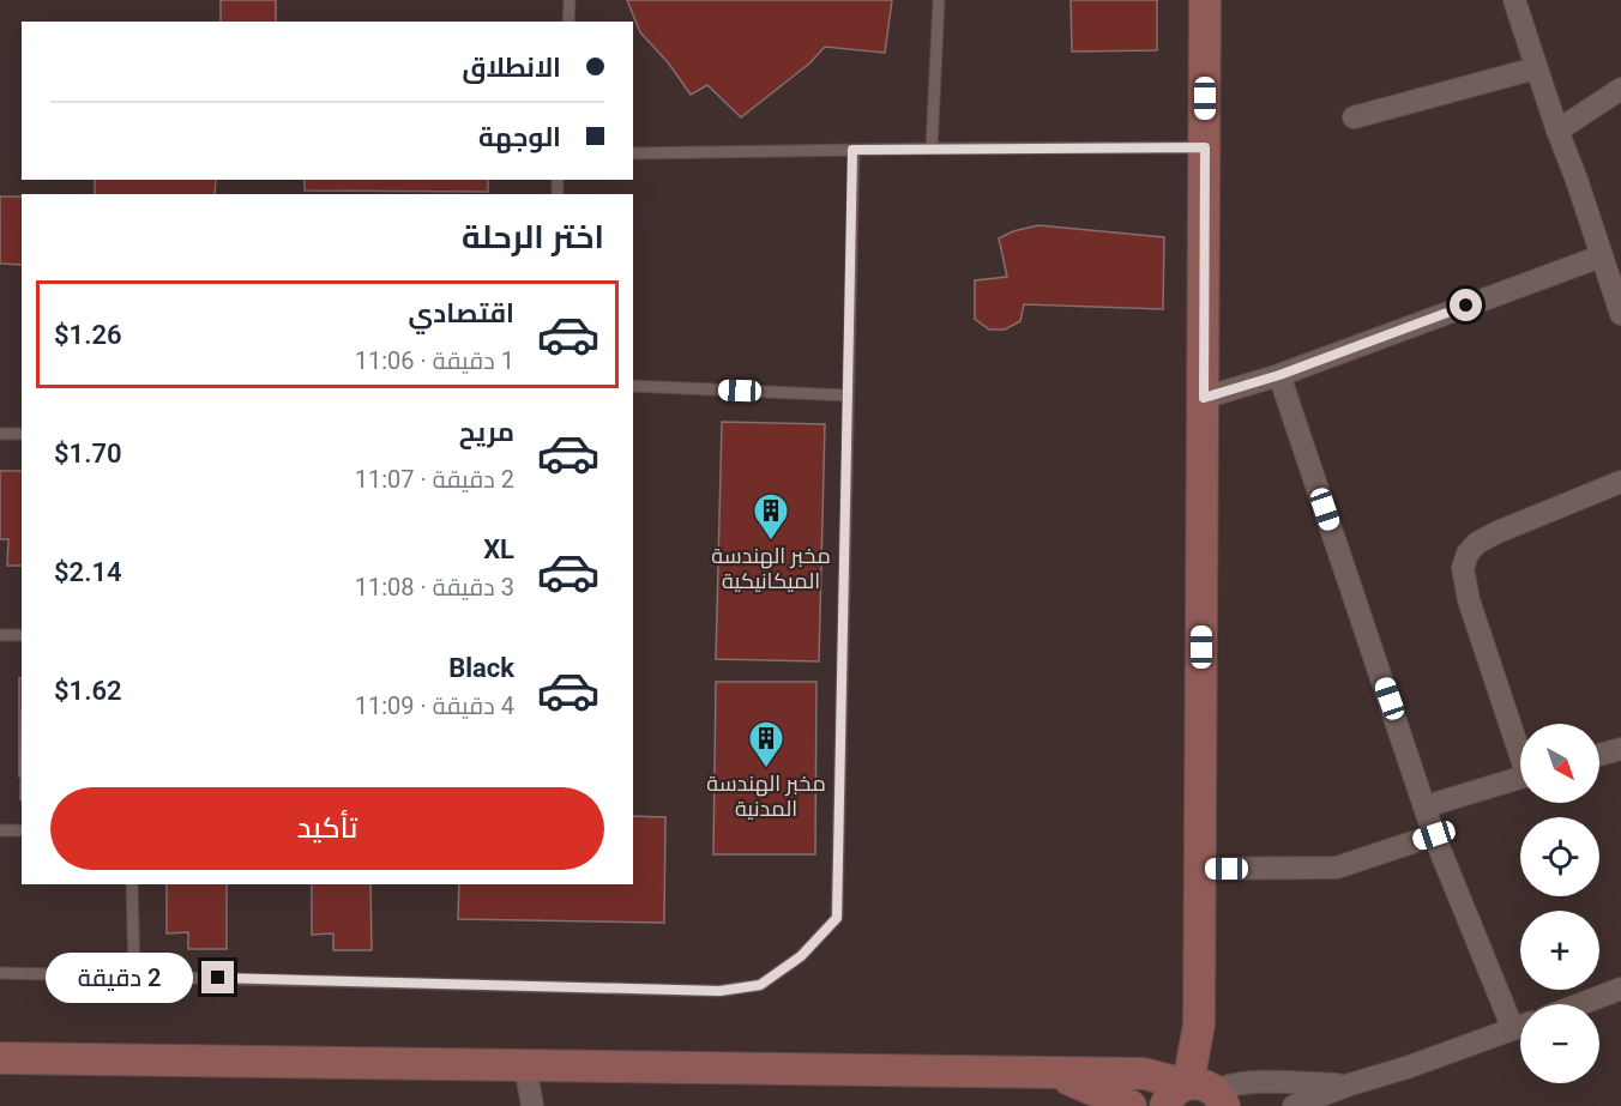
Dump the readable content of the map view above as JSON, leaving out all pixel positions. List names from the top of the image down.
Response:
{
  "places": {
    "building": ["مخبر الهندسة الميكانيكية", "مخبر الهندسة المدنية"]
  },
  "north": "bottom right",
  "page": {
    "banner": ["الانطلاق", "الوجهة"],
    "heading": "اختر الرحلة",
    "list": [
      {
        "name": "اقتصادي",
        "note": "1 دقيقة · 11:06",
        "value": "$1.26"
      },
      {
        "name": "مريح",
        "note": "2 دقيقة · 11:07",
        "value": "$1.70"
      },
      {
        "name": "XL",
        "note": "3 دقيقة · 11:08",
        "value": "$2.14"
      },
      {
        "name": "Black",
        "note": "4 دقيقة · 11:09",
        "value": "$1.62"
      }
    ],
    "map_buttons": ["+", "−"],
    "buttons": "تأكيد",
    "bubble": "2 دقيقة"
  }
}
